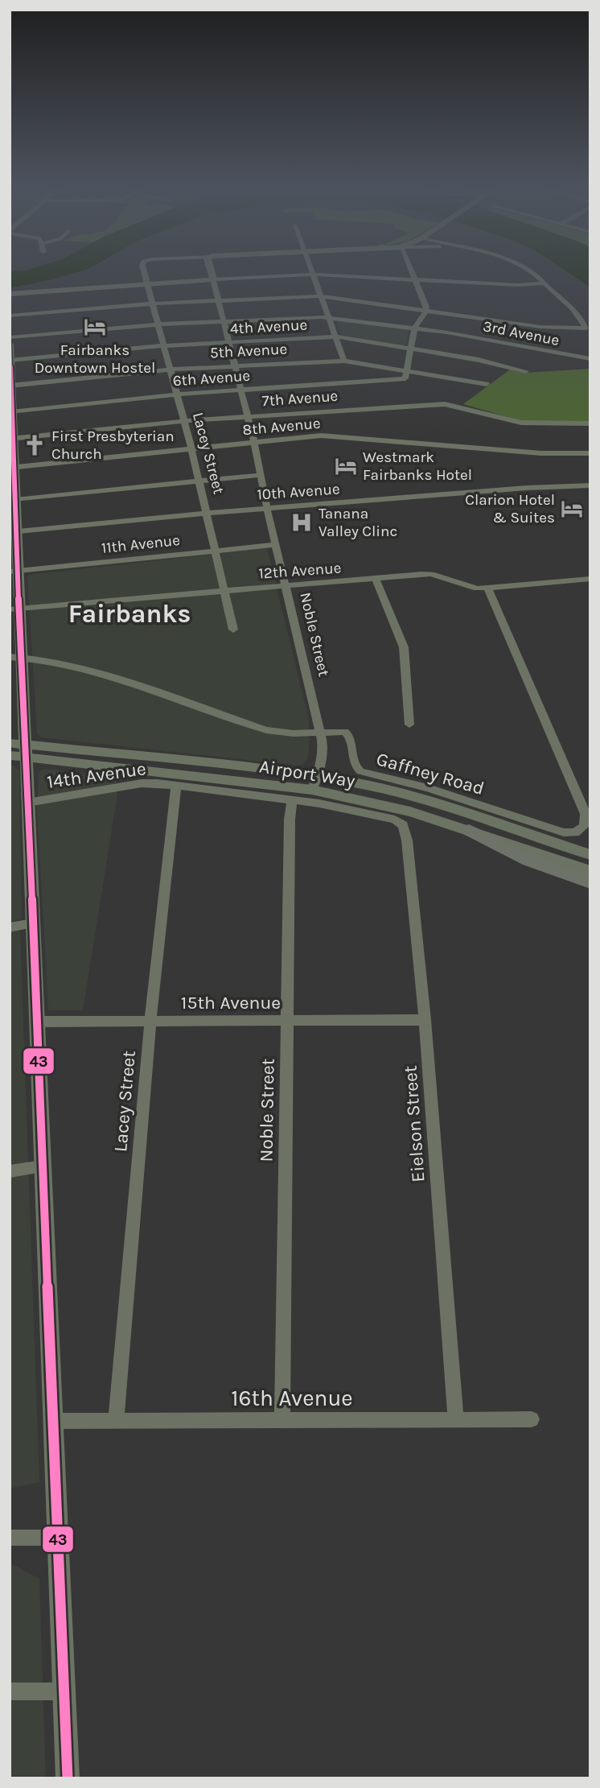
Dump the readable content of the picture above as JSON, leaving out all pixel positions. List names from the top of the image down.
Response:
{
  "streets": {
    "main road": ["Noble Street", "Airport Way"],
    "street": [
      "4th Avenue",
      "3rd Avenue",
      "5th Avenue",
      "6th Avenue",
      "7th Avenue",
      "8th Avenue",
      "Lacey Street",
      "10th Avenue",
      "11th Avenue",
      "12th Avenue",
      "Gaffney Road",
      "14th Avenue",
      "15th Avenue",
      "Eielson Street",
      "16th Avenue"
    ]
  },
  "crossings": [
    ["4th Avenue", "Lacey Street"],
    ["4th Avenue", "Noble Street"],
    ["3rd Avenue", "Lacey Street"],
    ["3rd Avenue", "Noble Street"],
    ["5th Avenue", "6th Avenue"],
    ["5th Avenue", "Lacey Street"],
    ["5th Avenue", "Noble Street"],
    ["6th Avenue", "Lacey Street"],
    ["6th Avenue", "Noble Street"],
    ["7th Avenue", "Lacey Street"],
    ["7th Avenue", "Noble Street"],
    ["8th Avenue", "Lacey Street"],
    ["8th Avenue", "Noble Street"],
    ["Lacey Street", "10th Avenue"],
    ["Lacey Street", "11th Avenue"],
    ["Lacey Street", "12th Avenue"],
    ["Lacey Street", "14th Avenue"],
    ["Lacey Street", "15th Avenue"],
    ["Lacey Street", "16th Avenue"],
    ["10th Avenue", "Noble Street"],
    ["11th Avenue", "Noble Street"],
    ["12th Avenue", "Noble Street"],
    ["12th Avenue", "Gaffney Road"],
    ["Noble Street", "Airport Way"],
    ["Noble Street", "Gaffney Road"],
    ["Noble Street", "14th Avenue"],
    ["Noble Street", "15th Avenue"],
    ["Noble Street", "16th Avenue"],
    ["14th Avenue", "Eielson Street"],
    ["15th Avenue", "Eielson Street"],
    ["Eielson Street", "16th Avenue"]
  ],
  "districts": ["Fairbanks"],
  "places": {
    "hotel": ["Fairbanks Downtown Hostel", "Westmark Fairbanks Hotel", "Clarion Hotel & Suites"],
    "church": ["First Presbyterian Church"],
    "hospital": ["Tanana Valley Clinc"]
  },
  "lines": ["transit line 43"]
}
